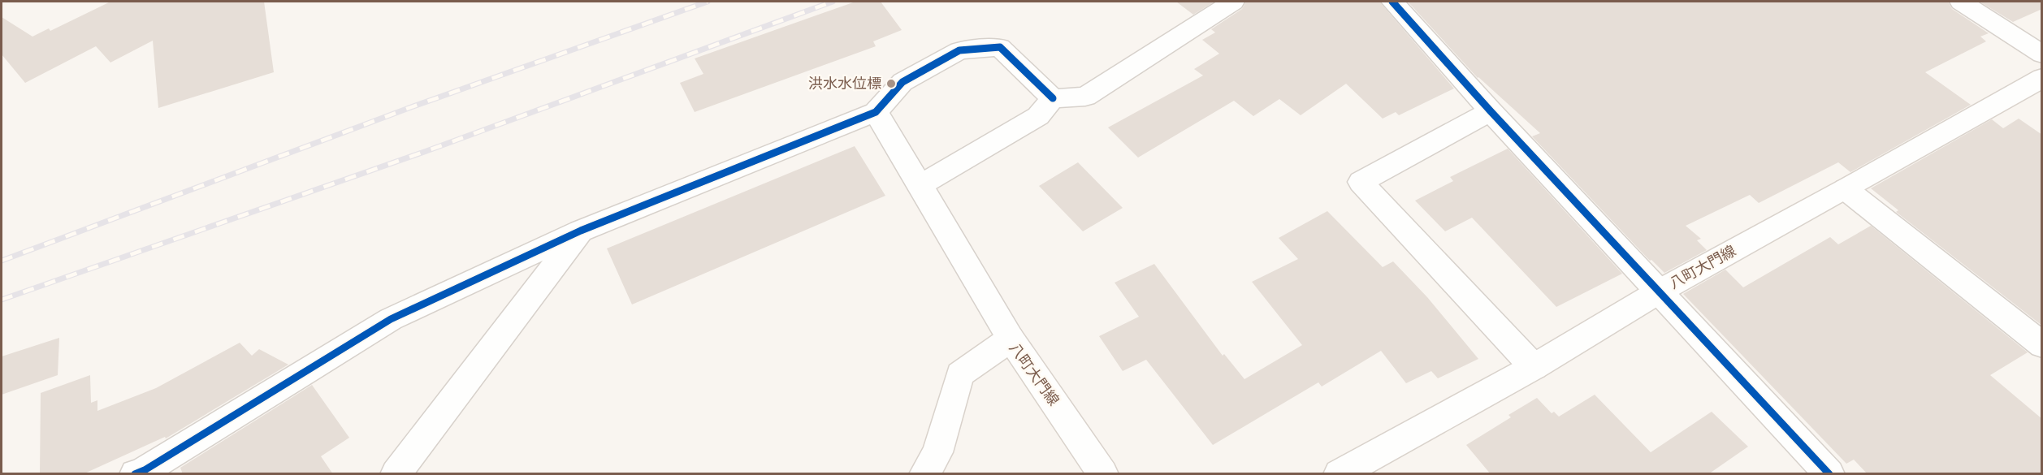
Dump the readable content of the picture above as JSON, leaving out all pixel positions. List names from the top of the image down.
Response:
{
  "streets": {
    "street": ["八町大門線"]
  },
  "places": ["洪水水位標"]
}
